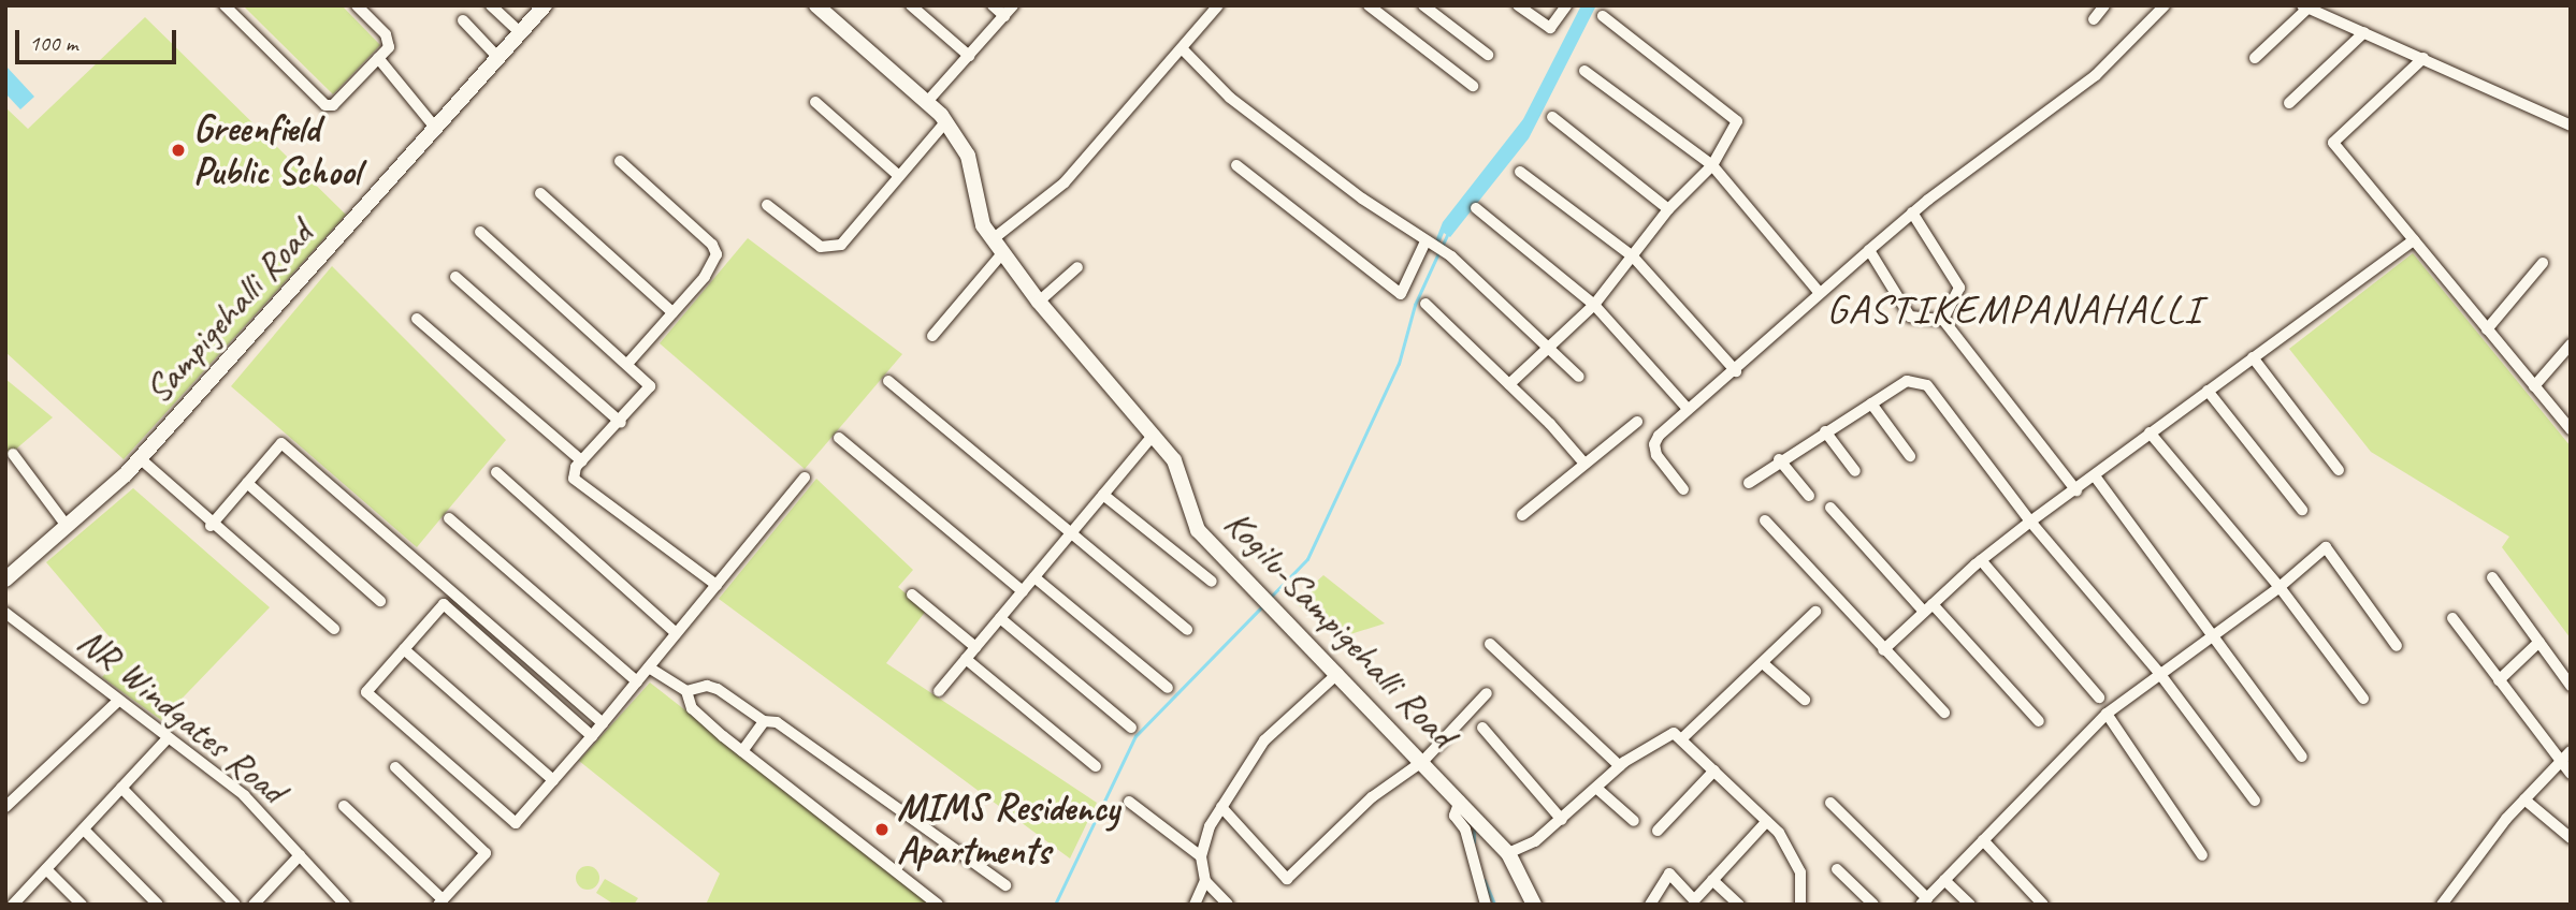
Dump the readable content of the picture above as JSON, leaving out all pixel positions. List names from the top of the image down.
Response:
{
  "streets": {
    "street": ["Sampigehalli Road", "Kogilu-Sampigehalli Road", "NR Windgates Road"]
  },
  "districts": ["GASTIKEMPANAHALLI"],
  "places": ["Greenfield Public School", "MIMS Residency Apartments"],
  "scale_bar": "100 m"
}
